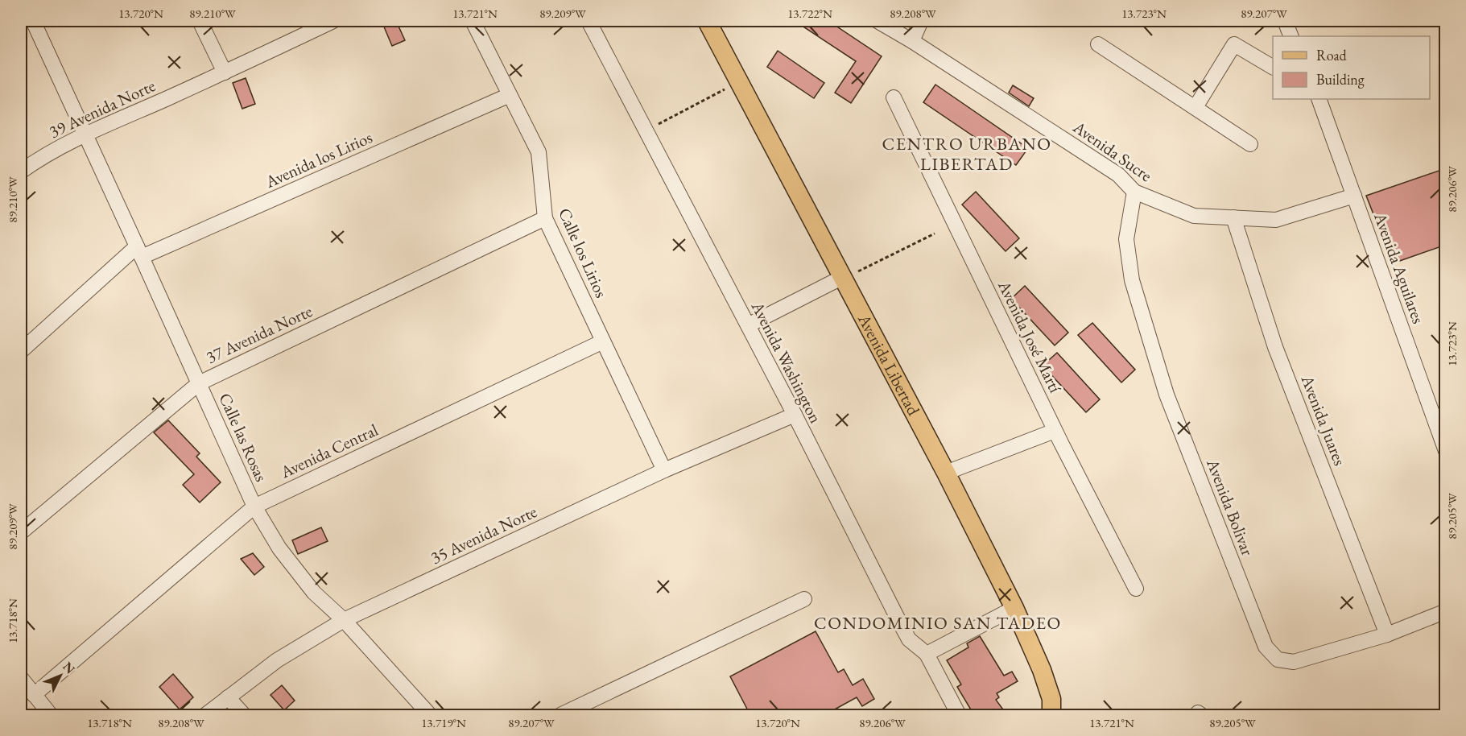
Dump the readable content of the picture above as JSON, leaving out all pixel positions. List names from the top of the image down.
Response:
{
  "streets": {
    "main road": ["Avenida Libertad"],
    "street": [
      "39 Avenida Norte",
      "Avenida Sucre",
      "Avenida los Lirios",
      "Calle los Lirios",
      "Avenida Aguilares",
      "37 Avenida Norte",
      "Avenida José Martí",
      "Avenida Washington",
      "Avenida Juares",
      "Calle las Rosas",
      "Avenida Central",
      "Avenida Bolivar",
      "35 Avenida Norte"
    ]
  },
  "crossings": [
    ["39 Avenida Norte", "Calle las Rosas"],
    ["Avenida Sucre", "Avenida Aguilares"],
    ["Avenida Sucre", "Avenida Juares"],
    ["Avenida Sucre", "Avenida Bolivar"],
    ["Avenida los Lirios", "Calle los Lirios"],
    ["Avenida los Lirios", "Calle las Rosas"],
    ["Calle los Lirios", "37 Avenida Norte"],
    ["Calle los Lirios", "Avenida Central"],
    ["Calle los Lirios", "35 Avenida Norte"],
    ["37 Avenida Norte", "Calle las Rosas"],
    ["Avenida Washington", "35 Avenida Norte"],
    ["Avenida Juares", "Avenida Bolivar"],
    ["Calle las Rosas", "Avenida Central"],
    ["Calle las Rosas", "35 Avenida Norte"]
  ],
  "districts": ["CENTRO URBANO LIBERTAD", "CONDOMINIO SAN TADEO"],
  "legend": ["Road", "Building"],
  "north": "top right",
  "coordinates": [
    "13.720°N",
    "89.210°W",
    "13.721°N",
    "89.209°W",
    "13.722°N",
    "89.208°W",
    "13.723°N",
    "89.207°W",
    "89.206°W",
    "89.205°W",
    "13.718°N",
    "13.719°N"
  ]
}
